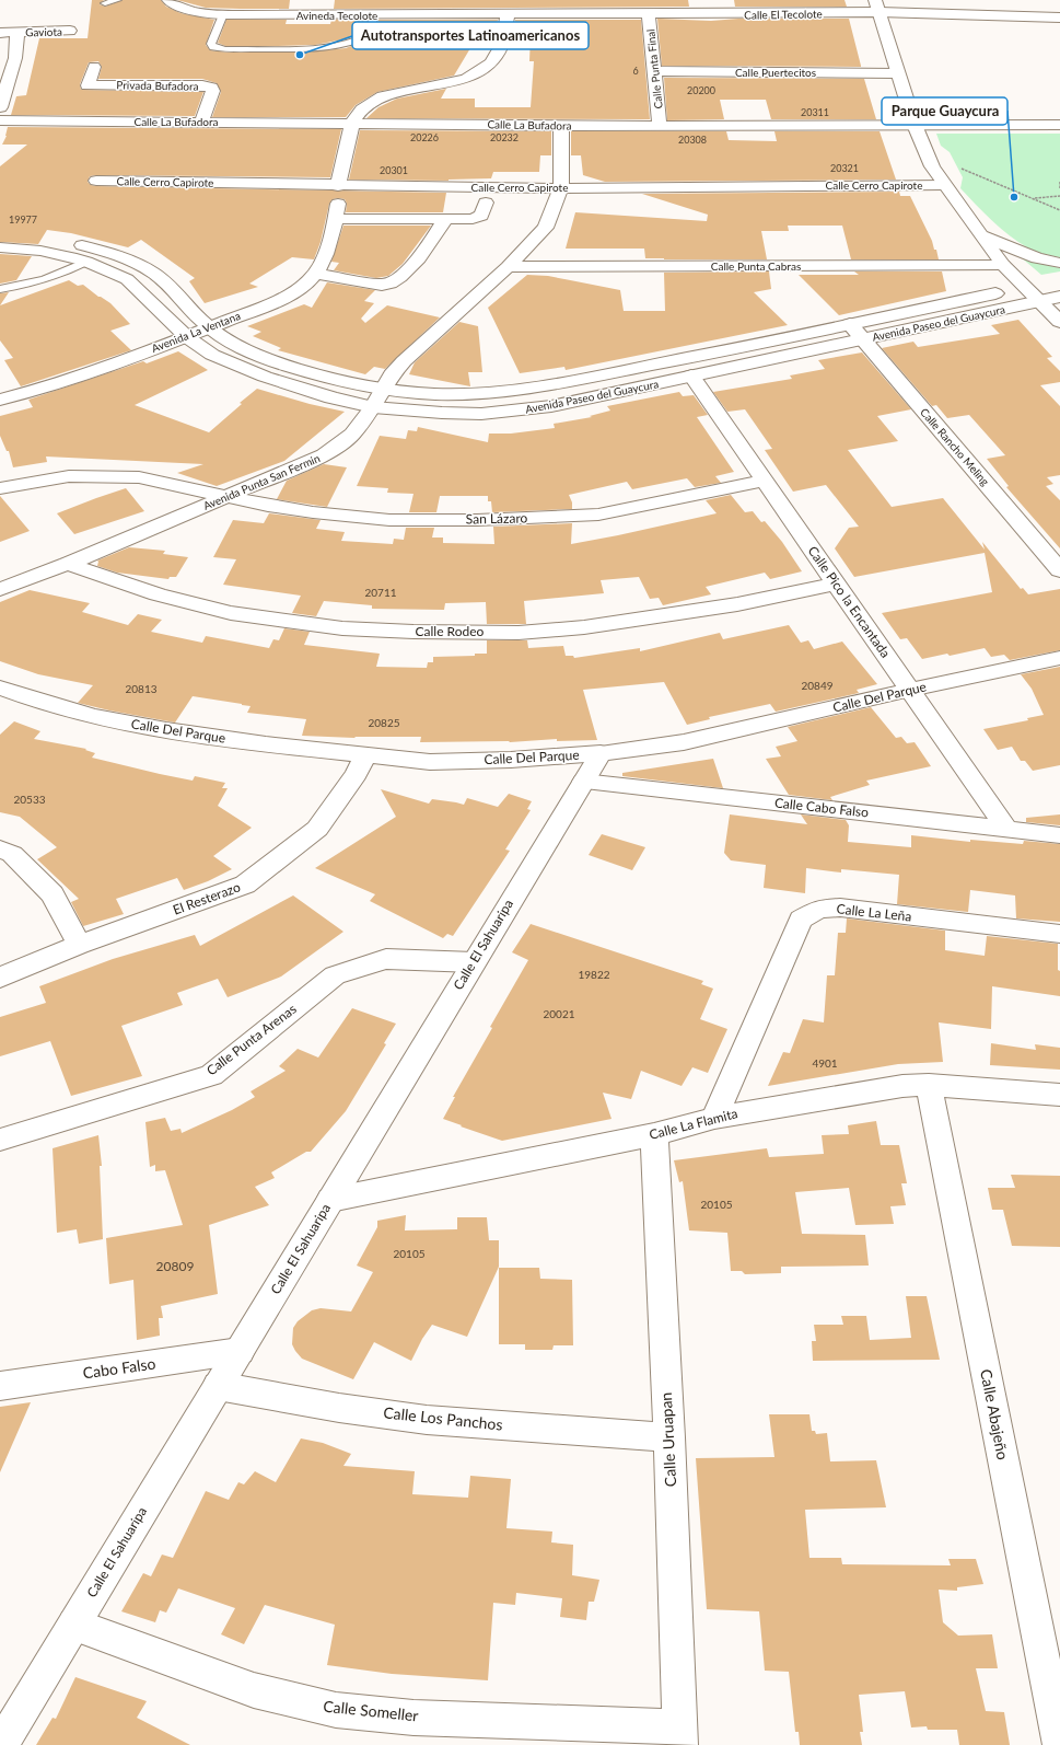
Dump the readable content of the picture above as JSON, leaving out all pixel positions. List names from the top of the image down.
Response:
{
  "streets": {
    "street": [
      "Calle El Tecolote",
      "Avineda Tecolote",
      "Gaviota",
      "Calle Punta Final",
      "Calle Puertecitos",
      "Privada Bufadora",
      "Calle La Bufadora",
      "Calle Cerro Capirote",
      "Calle Punta Cabras",
      "Avenida Paseo del Guaycura",
      "Avenida La Ventana",
      "Calle Rancho Meling",
      "Avenida Punta San Fermin",
      "San Lázaro",
      "Calle Pico la Encantada",
      "Calle Rodeo",
      "Calle Del Parque",
      "Calle Cabo Falso",
      "El Resterazo",
      "Calle La Leña",
      "Calle El Sahuaripa",
      "Calle Punta Arenas",
      "Calle La Flamita",
      "Cabo Falso",
      "Calle Abajeño",
      "Calle Los Panchos",
      "Calle Uruapan",
      "Calle Someller"
    ]
  },
  "crossings": [
    ["Calle El Tecolote", "Avineda Tecolote"],
    ["Calle El Tecolote", "Calle Punta Final"],
    ["Calle Punta Final", "Calle Puertecitos"],
    ["Calle Punta Final", "Calle La Bufadora"],
    ["Privada Bufadora", "Calle La Bufadora"],
    ["Calle La Bufadora", "Avenida Punta San Fermin"],
    ["Calle Cerro Capirote", "Avenida Punta San Fermin"],
    ["Calle Punta Cabras", "Avenida Punta San Fermin"],
    ["Avenida Paseo del Guaycura", "Avenida La Ventana"],
    ["Avenida Paseo del Guaycura", "Calle Rancho Meling"],
    ["Avenida Paseo del Guaycura", "Avenida Punta San Fermin"],
    ["Avenida Paseo del Guaycura", "Calle Pico la Encantada"],
    ["Avenida Punta San Fermin", "San Lázaro"],
    ["Avenida Punta San Fermin", "Calle Rodeo"],
    ["San Lázaro", "Calle Pico la Encantada"],
    ["Calle Pico la Encantada", "Calle Rodeo"],
    ["Calle Pico la Encantada", "Calle Del Parque"],
    ["Calle Pico la Encantada", "Calle Cabo Falso"],
    ["Calle Del Parque", "El Resterazo"],
    ["Calle Del Parque", "Calle El Sahuaripa"],
    ["Calle Cabo Falso", "Calle El Sahuaripa"],
    ["Calle La Leña", "Calle La Flamita"],
    ["Calle El Sahuaripa", "Calle Punta Arenas"],
    ["Calle El Sahuaripa", "Calle La Flamita"],
    ["Calle El Sahuaripa", "Cabo Falso"],
    ["Calle El Sahuaripa", "Calle Los Panchos"],
    ["Calle El Sahuaripa", "Calle Someller"],
    ["Calle La Flamita", "Calle Abajeño"],
    ["Calle La Flamita", "Calle Uruapan"],
    ["Calle Los Panchos", "Calle Uruapan"],
    ["Calle Uruapan", "Calle Someller"]
  ],
  "places": ["Autotransportes Latinoamericanos", "Parque Guaycura"],
  "house_numbers": [
    "6",
    "20200",
    "20311",
    "20226",
    "20232",
    "20308",
    "20321",
    "20301",
    "19977",
    "20711",
    "20849",
    "20813",
    "20825",
    "20533",
    "19822",
    "20021",
    "4901",
    "20105",
    "20105",
    "20809"
  ]
}
